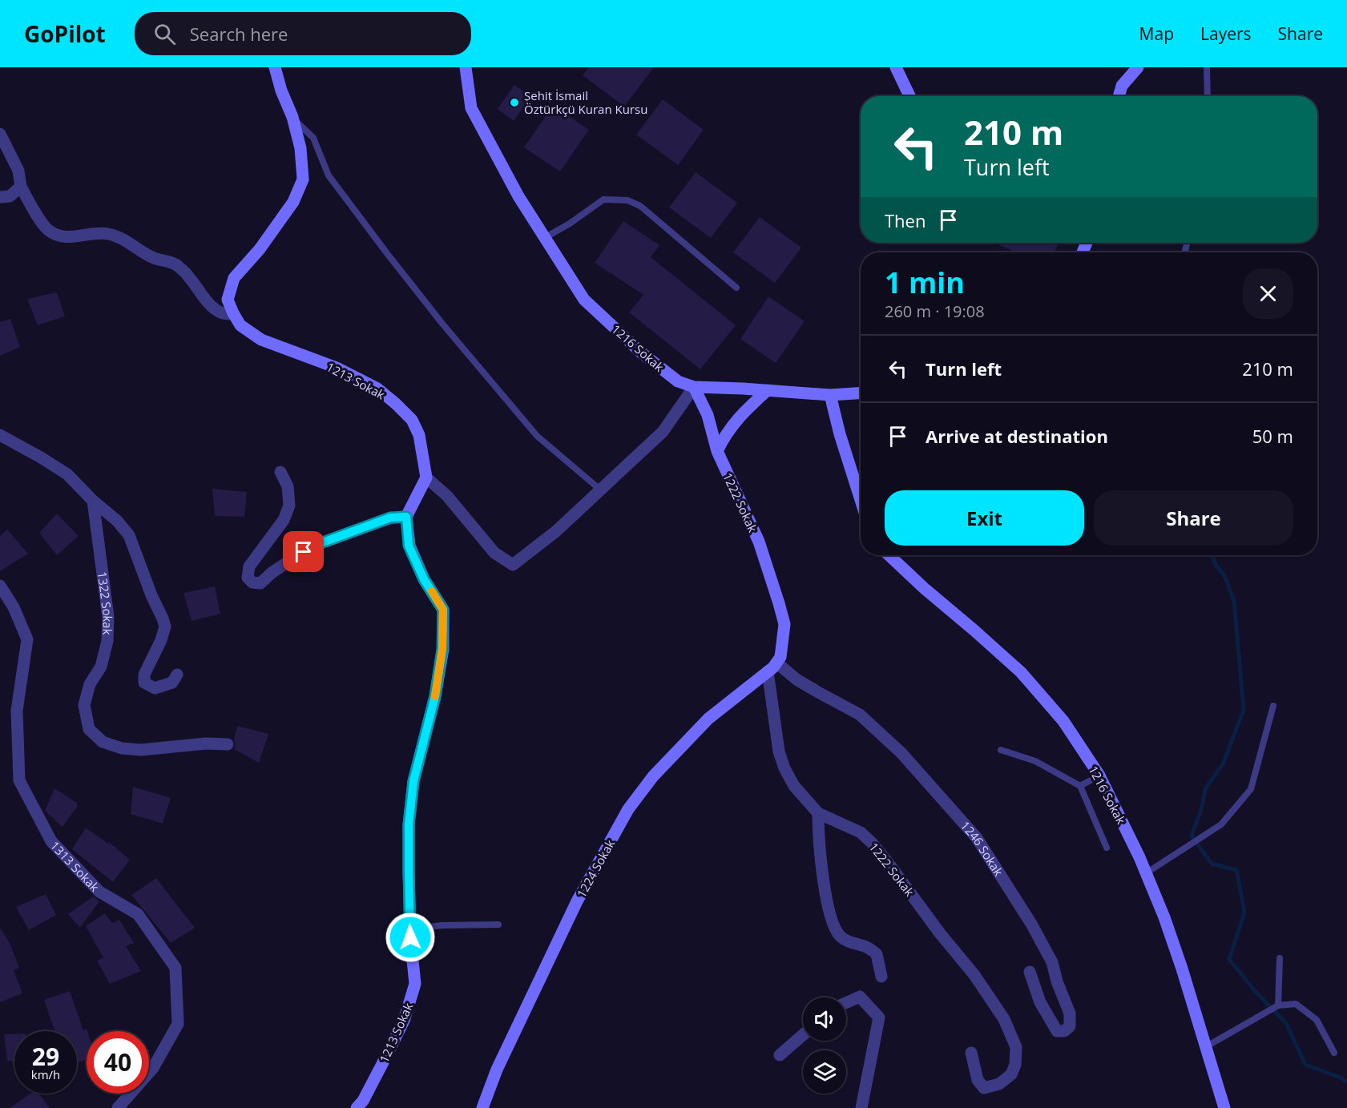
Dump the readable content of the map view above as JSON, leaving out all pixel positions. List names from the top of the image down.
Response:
{
  "streets": {
    "street": [
      "1216 Sokak",
      "1213 Sokak",
      "1222 Sokak",
      "1322 Sokak",
      "1246 Sokak",
      "1313 Sokak",
      "1224 Sokak"
    ]
  },
  "crossings": [
    ["1216 Sokak", "1222 Sokak"],
    ["1222 Sokak", "1246 Sokak"],
    ["1222 Sokak", "1224 Sokak"]
  ],
  "places": ["Şehit İsmail Öztürkçü Kuran Kursu"],
  "page": {
    "header": "GoPilot",
    "search": "Search here",
    "nav": ["Map", "Layers", "Share"],
    "turn": ["210 m", "Turn left"],
    "then": "Then",
    "heading": ["1 min", "260 m · 19:08"],
    "list": [
      {
        "name": "Turn left",
        "value": "210 m"
      },
      {
        "name": "Arrive at destination",
        "value": "50 m"
      }
    ],
    "buttons": ["Exit", "Share"],
    "speed": "29 km/h",
    "limit": "40"
  }
}
